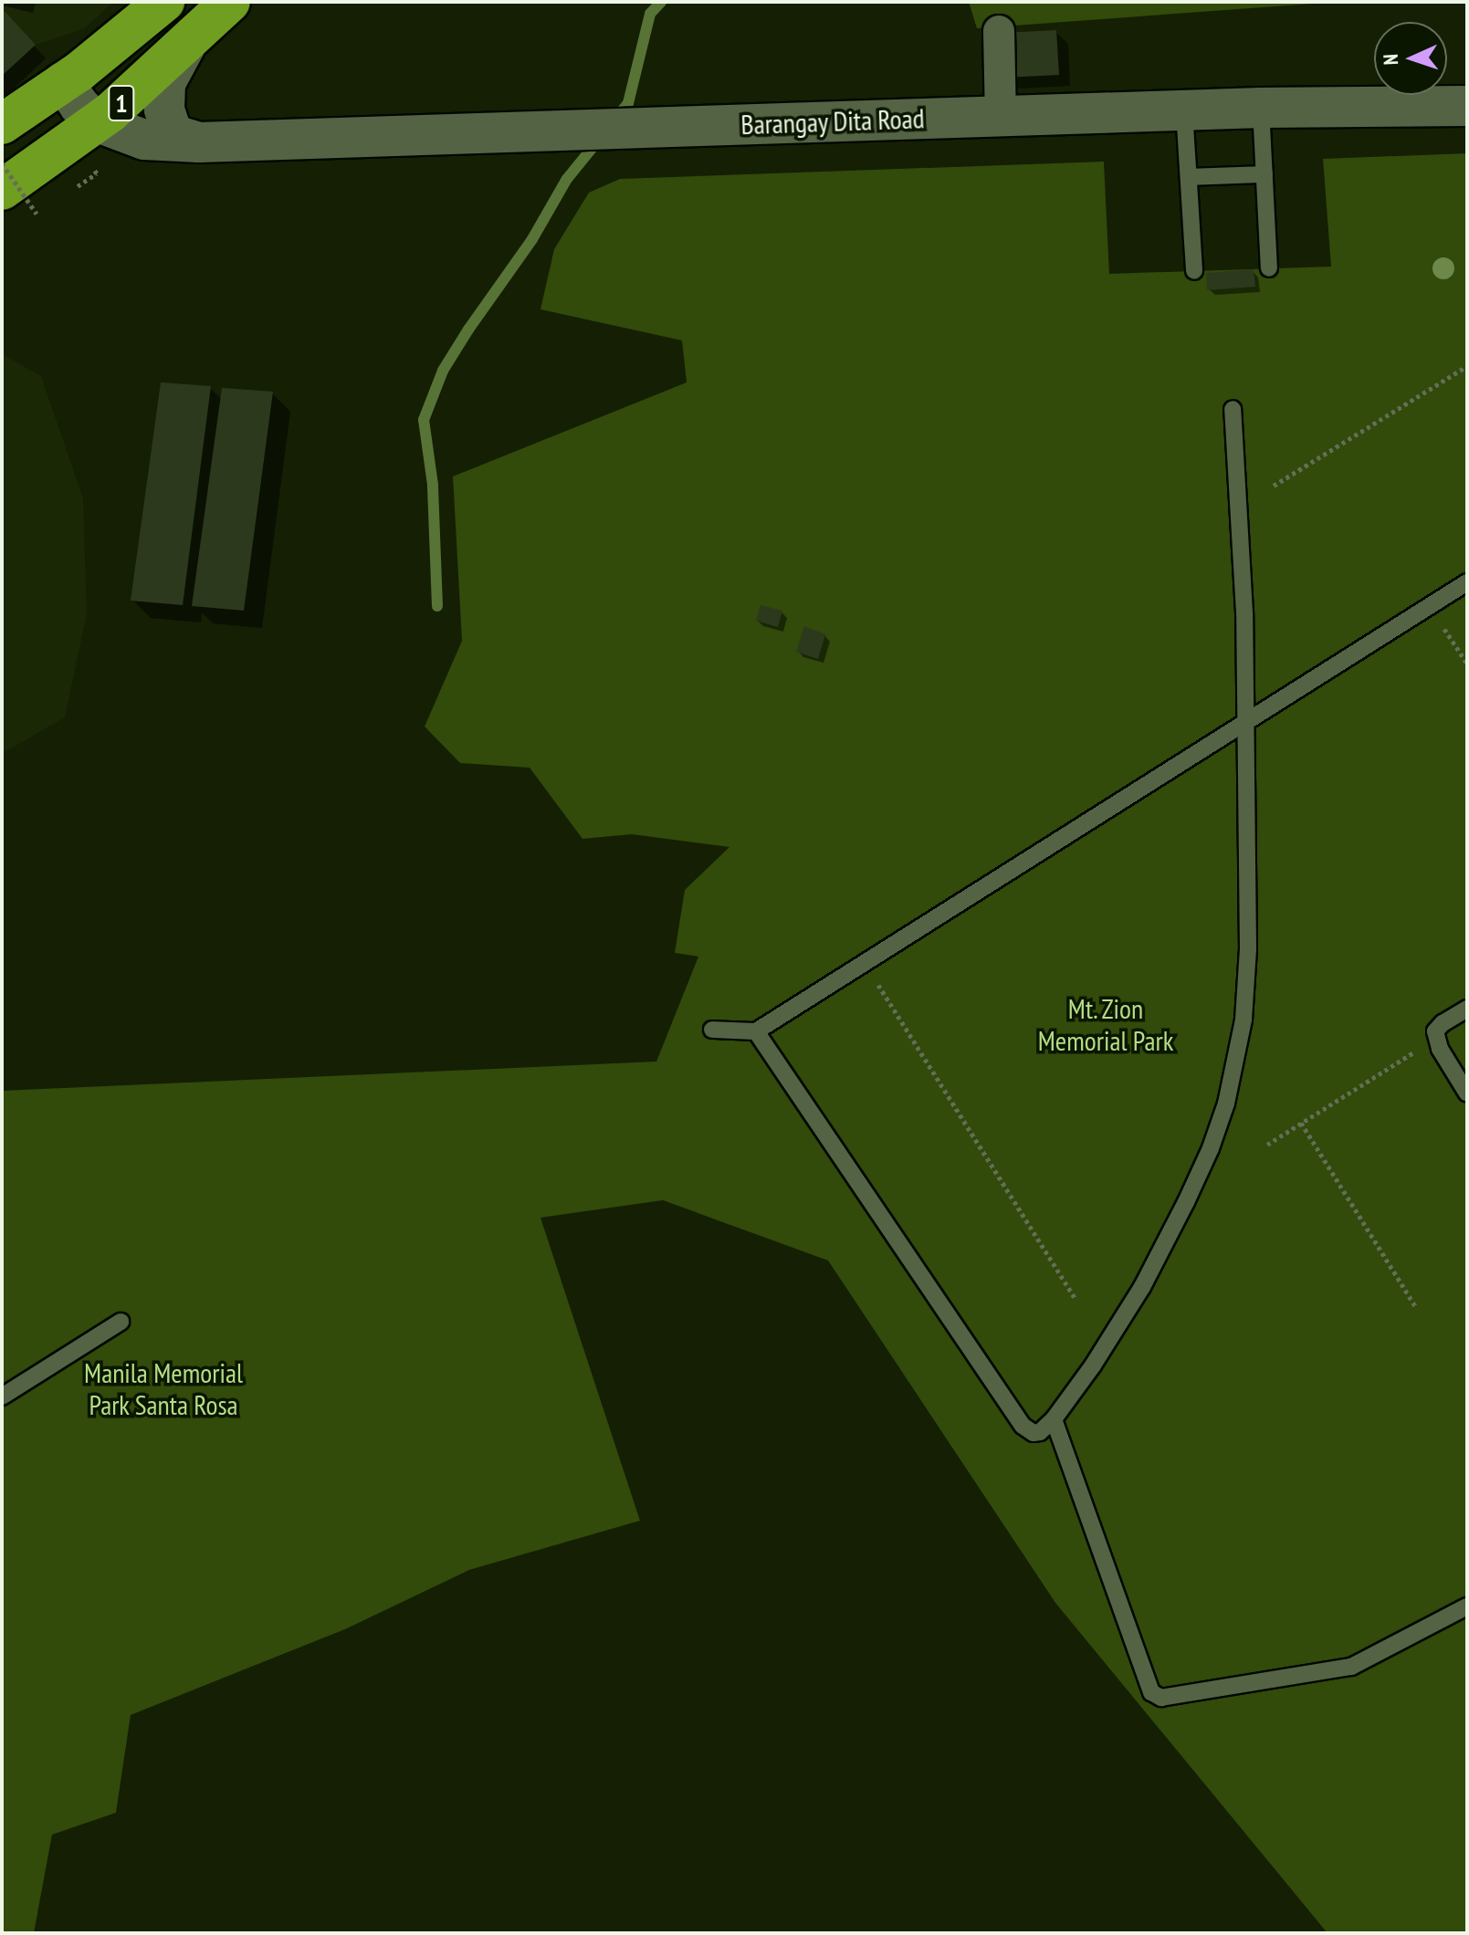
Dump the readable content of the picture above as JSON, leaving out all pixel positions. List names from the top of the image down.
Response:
{
  "streets": {
    "highway": ["1"],
    "street": ["Barangay Dita Road"]
  },
  "crossings": [
    ["1", "Barangay Dita Road"]
  ],
  "parks": ["Mt. Zion Memorial Park", "Manila Memorial Park Santa Rosa"],
  "north": "left"
}
